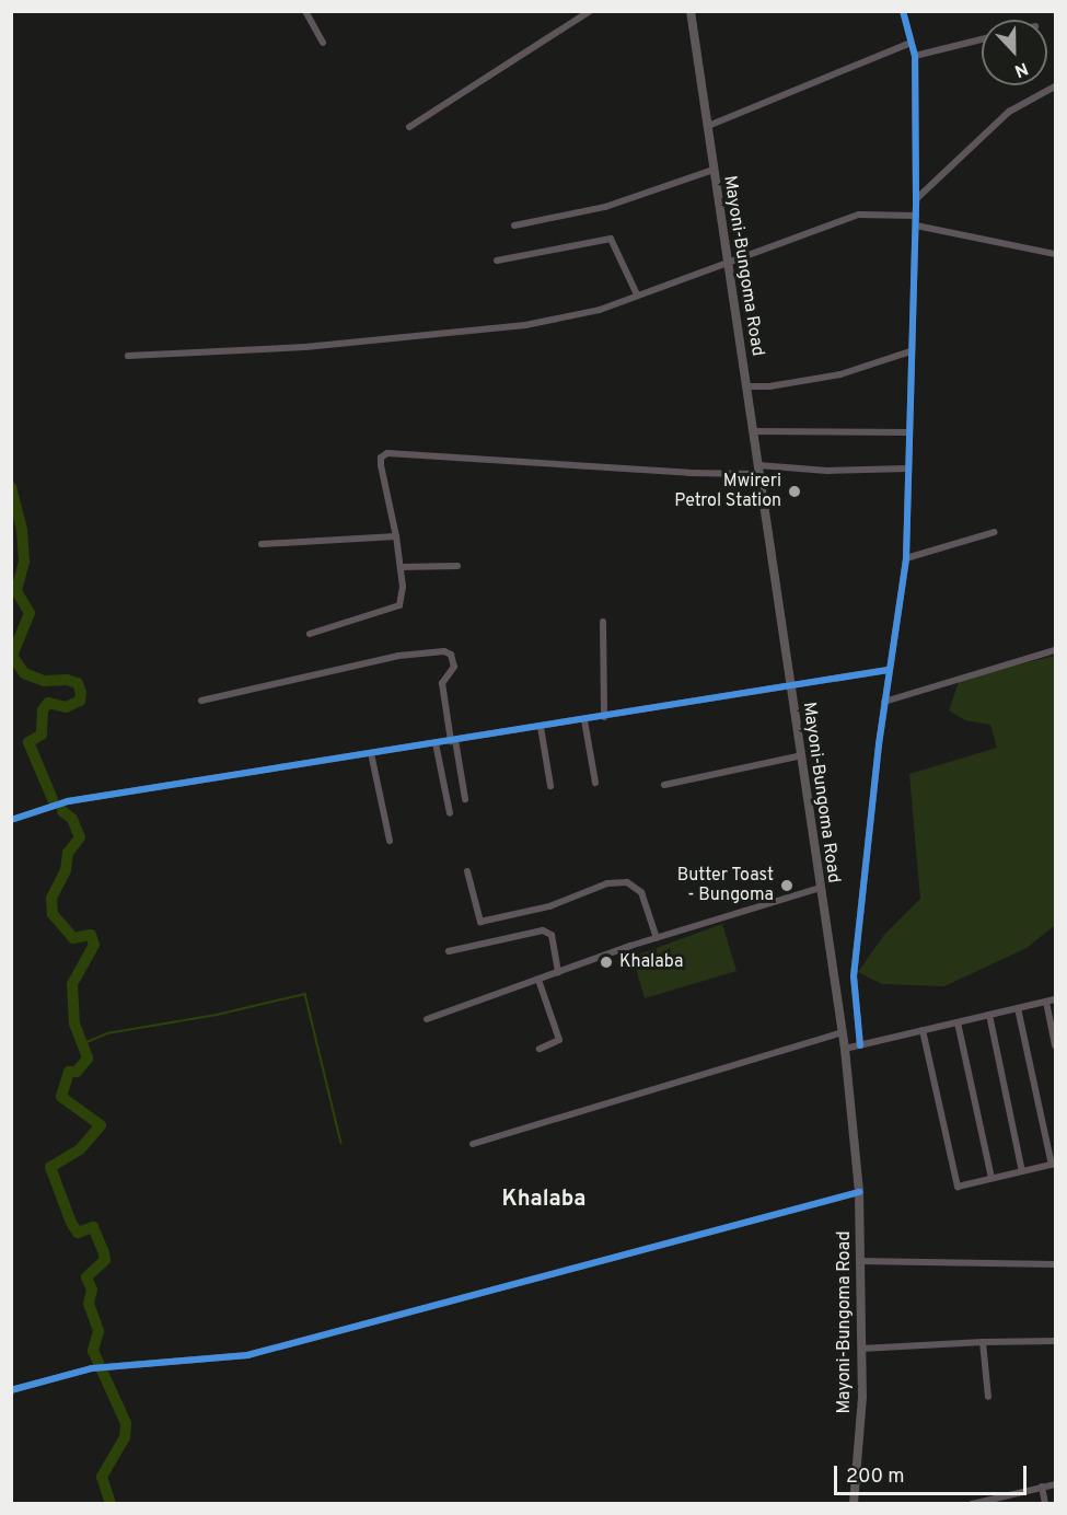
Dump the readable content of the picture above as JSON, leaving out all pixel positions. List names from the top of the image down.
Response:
{
  "streets": {
    "main road": ["Mayoni-Bungoma Road"]
  },
  "districts": ["Khalaba"],
  "places": ["Mwireri Petrol Station", "Butter Toast - Bungoma", "Khalaba"],
  "scale_bar": "200 m",
  "north": "bottom"
}
